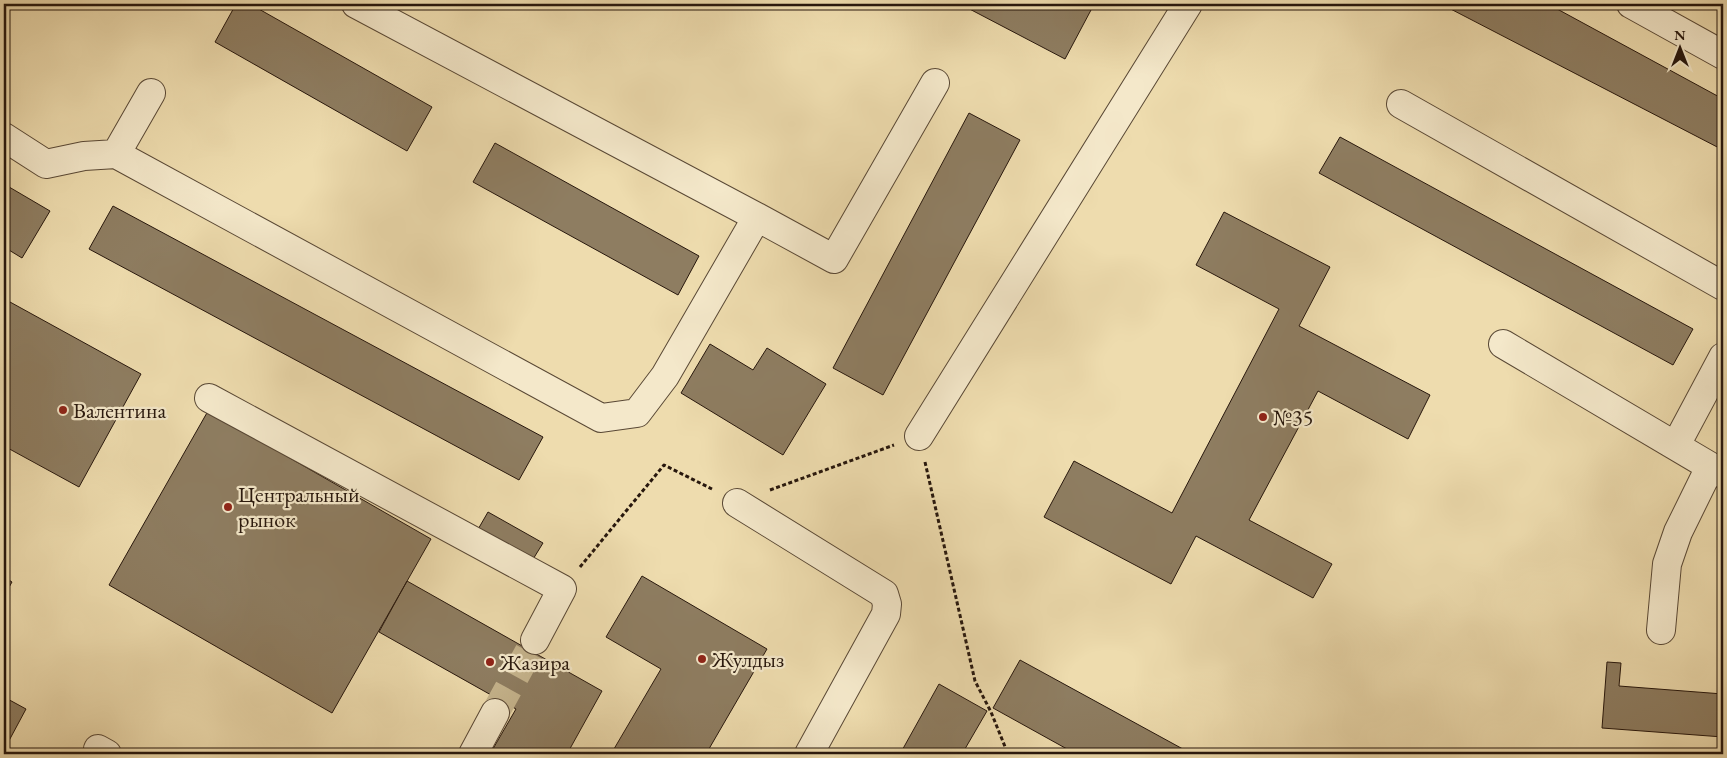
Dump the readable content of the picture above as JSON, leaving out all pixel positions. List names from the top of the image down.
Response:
{
  "places": [
    "Валентина",
    "№35",
    "Центральный рынок",
    "Жулдыз",
    "Жазира"
  ],
  "north": "top"
}
